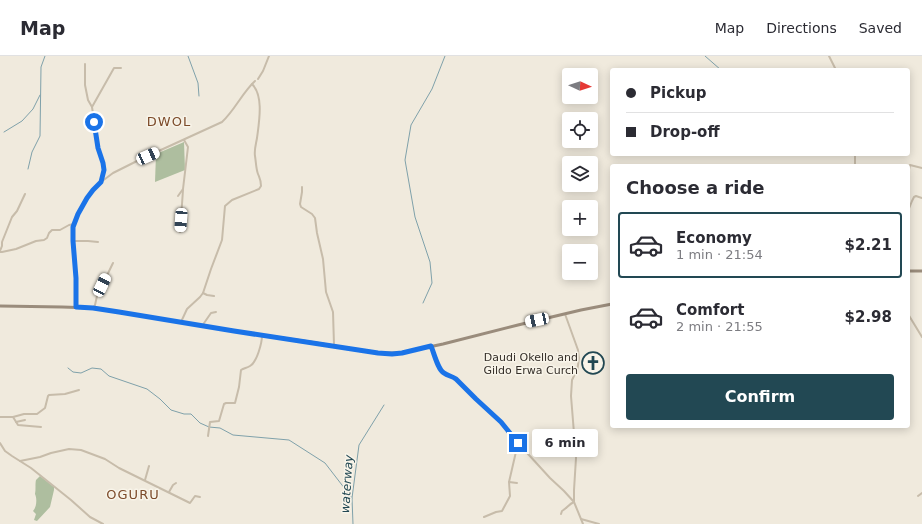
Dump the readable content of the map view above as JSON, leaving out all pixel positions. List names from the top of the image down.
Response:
{
  "districts": ["DWOL", "OGURU"],
  "water": ["waterway"],
  "places": {
    "church": ["Daudi Okello and Gildo Erwa Curch"]
  },
  "north": "right",
  "page": {
    "header": "Map",
    "nav": ["Map", "Directions", "Saved"],
    "map_buttons": ["+", "−"],
    "banner": ["Pickup", "Drop-off"],
    "heading": "Choose a ride",
    "list": [
      {
        "name": "Economy",
        "note": "1 min · 21:54",
        "value": "$2.21"
      },
      {
        "name": "Comfort",
        "note": "2 min · 21:55",
        "value": "$2.98"
      }
    ],
    "buttons": "Confirm",
    "bubble": "6 min"
  }
}
